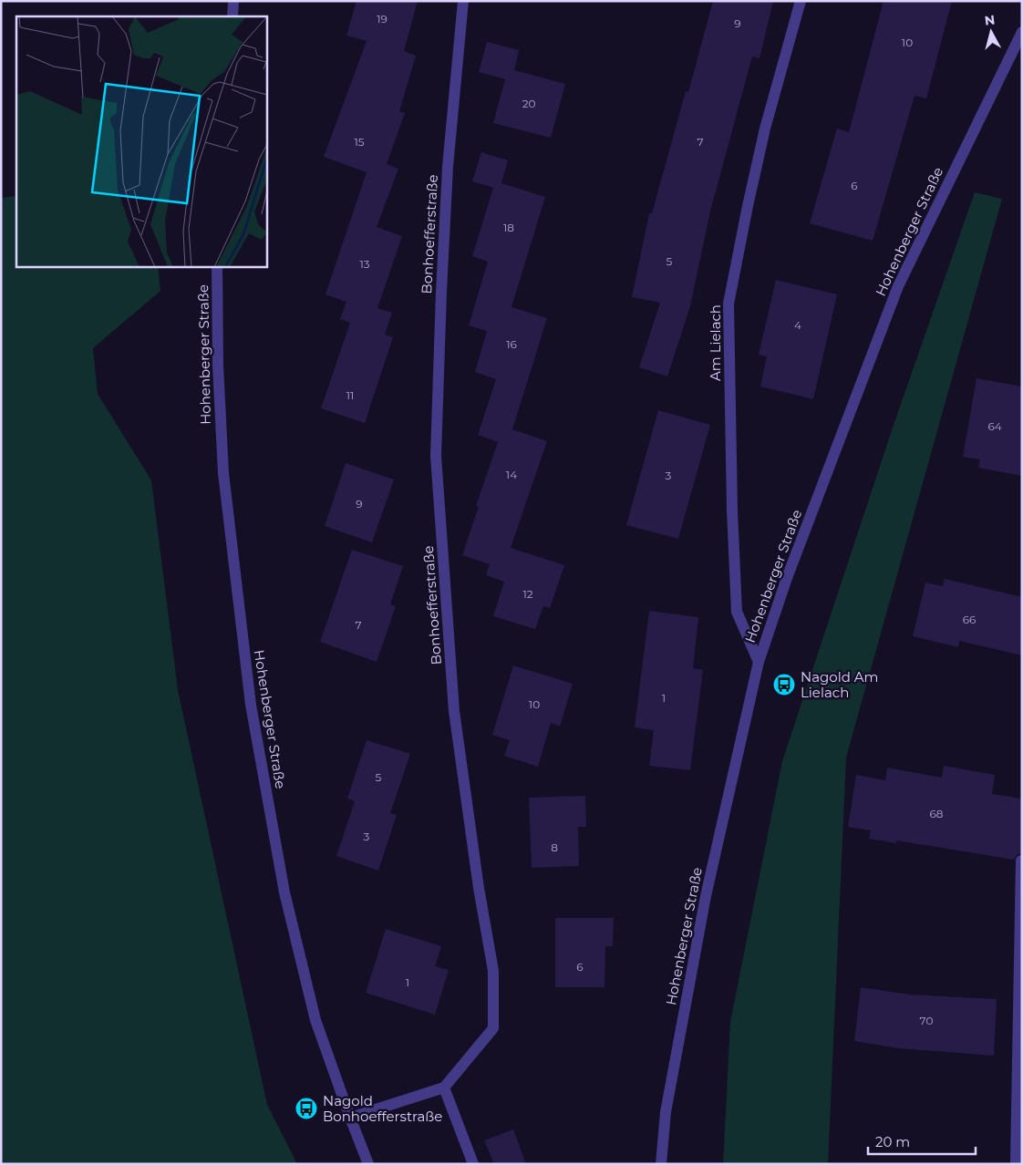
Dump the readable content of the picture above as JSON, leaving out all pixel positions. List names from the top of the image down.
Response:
{
  "streets": {
    "street": ["Hohenberger Straße", "Bonhoefferstraße", "Am Lielach"]
  },
  "crossings": [
    ["Hohenberger Straße", "Am Lielach"]
  ],
  "places": {
    "bus stop": ["Nagold Am Lielach", "Nagold Bonhoefferstraße"]
  },
  "house_numbers": [
    "19",
    "9",
    "10",
    "20",
    "15",
    "7",
    "6",
    "18",
    "5",
    "13",
    "4",
    "16",
    "11",
    "64",
    "14",
    "3",
    "9",
    "12",
    "66",
    "7",
    "1",
    "10",
    "5",
    "68",
    "3",
    "8",
    "6",
    "1",
    "70"
  ],
  "scale_bar": "20 m",
  "north": "top"
}
